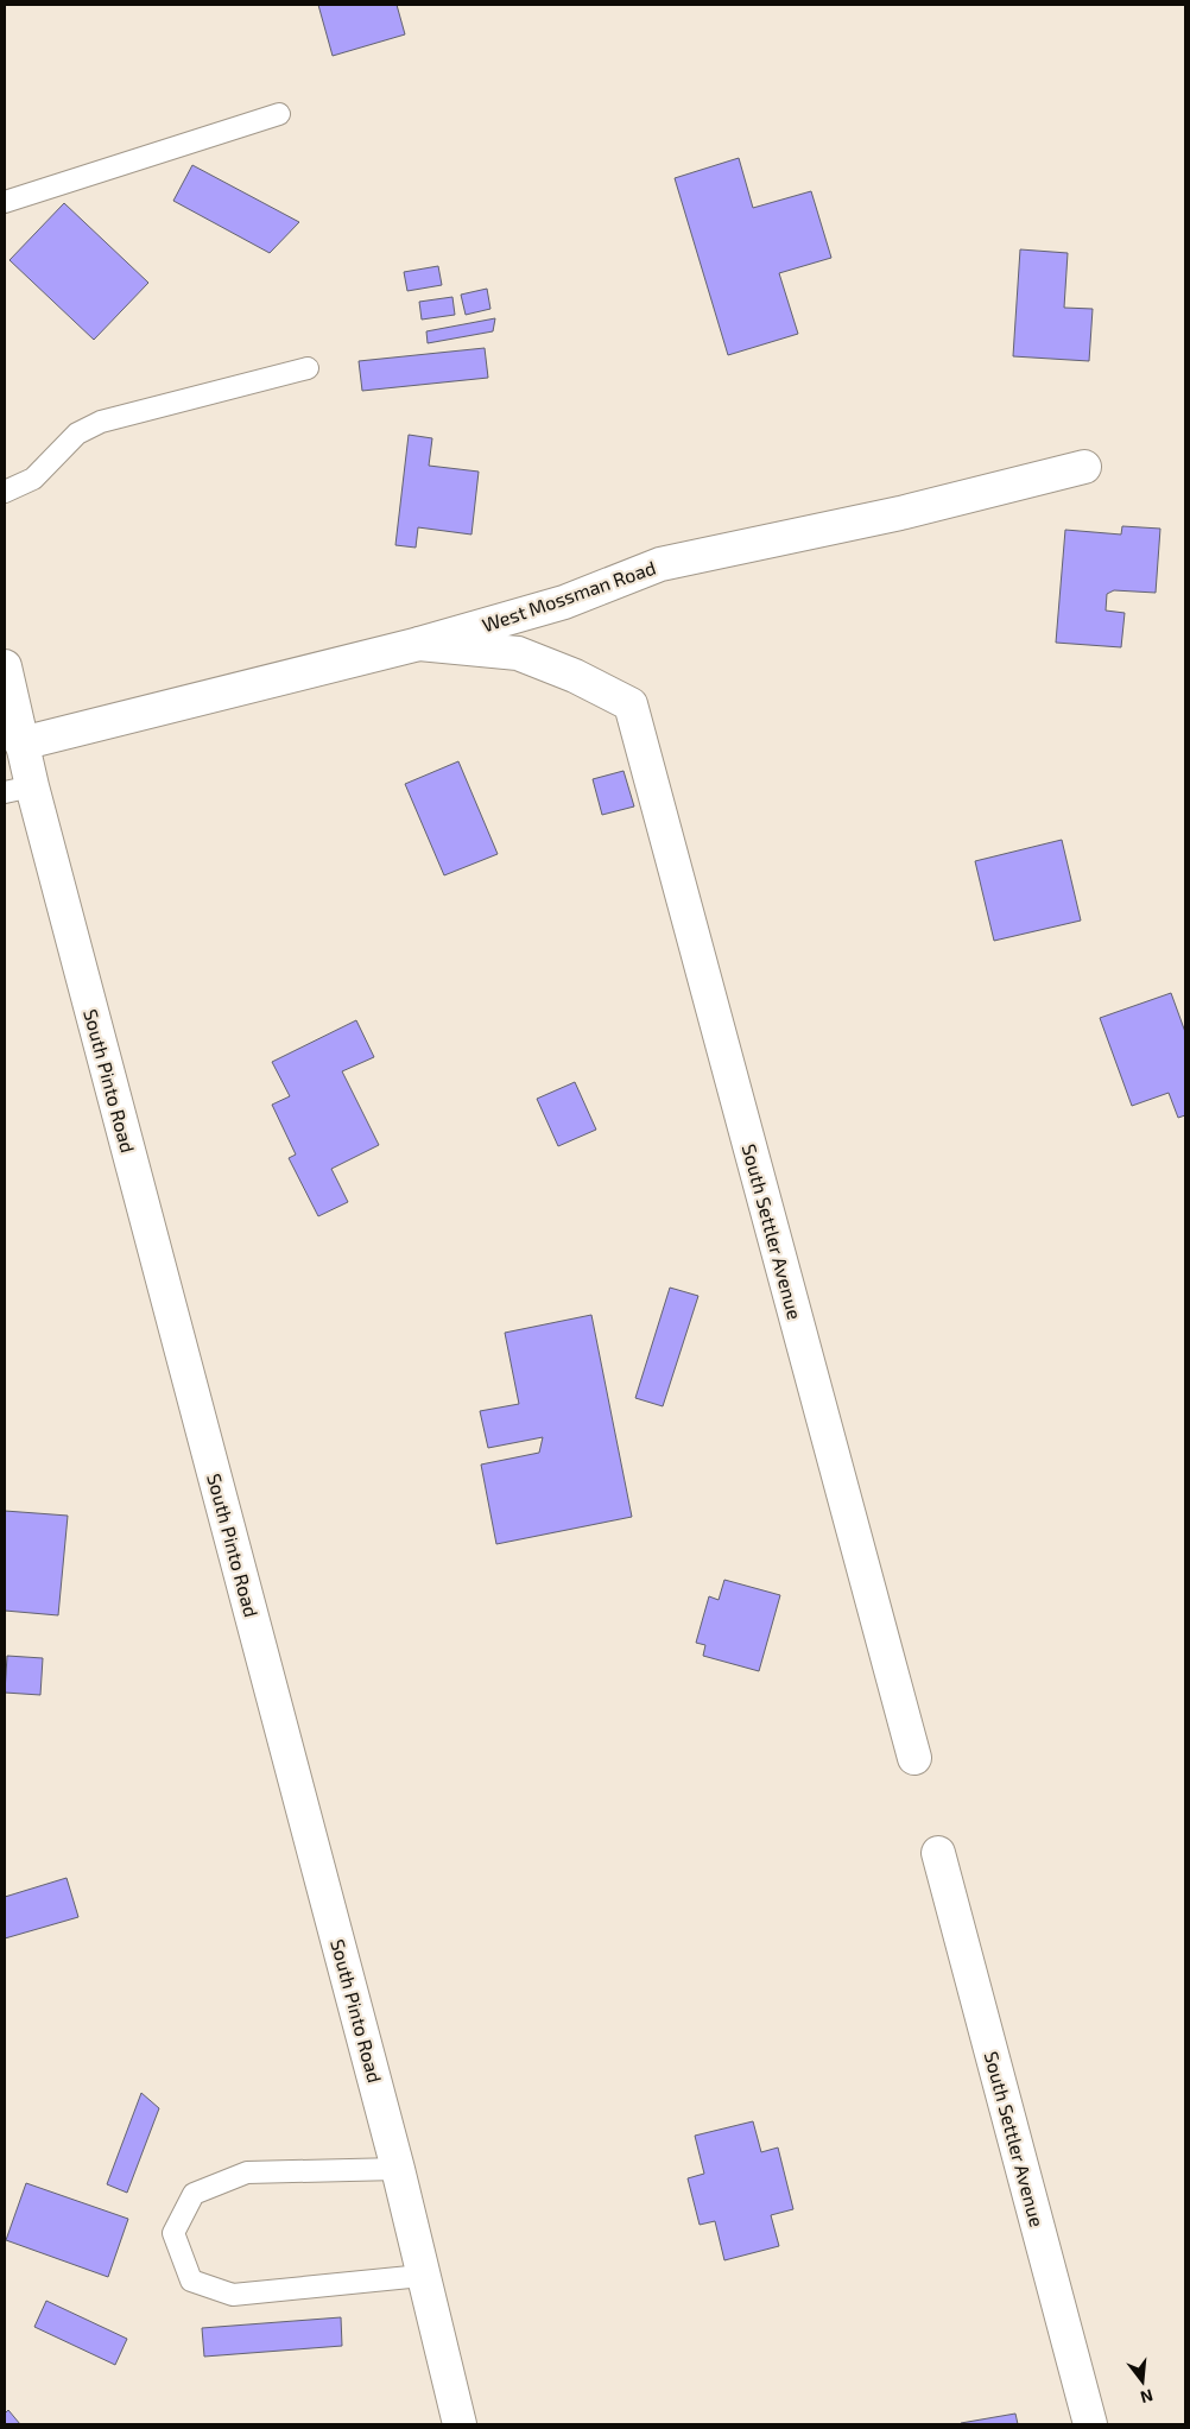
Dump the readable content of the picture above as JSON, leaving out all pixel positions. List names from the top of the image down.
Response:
{
  "streets": {
    "street": ["West Mossman Road", "South Pinto Road", "South Settler Avenue"]
  },
  "crossings": [
    ["West Mossman Road", "South Pinto Road"],
    ["West Mossman Road", "South Settler Avenue"]
  ],
  "north": "bottom"
}
